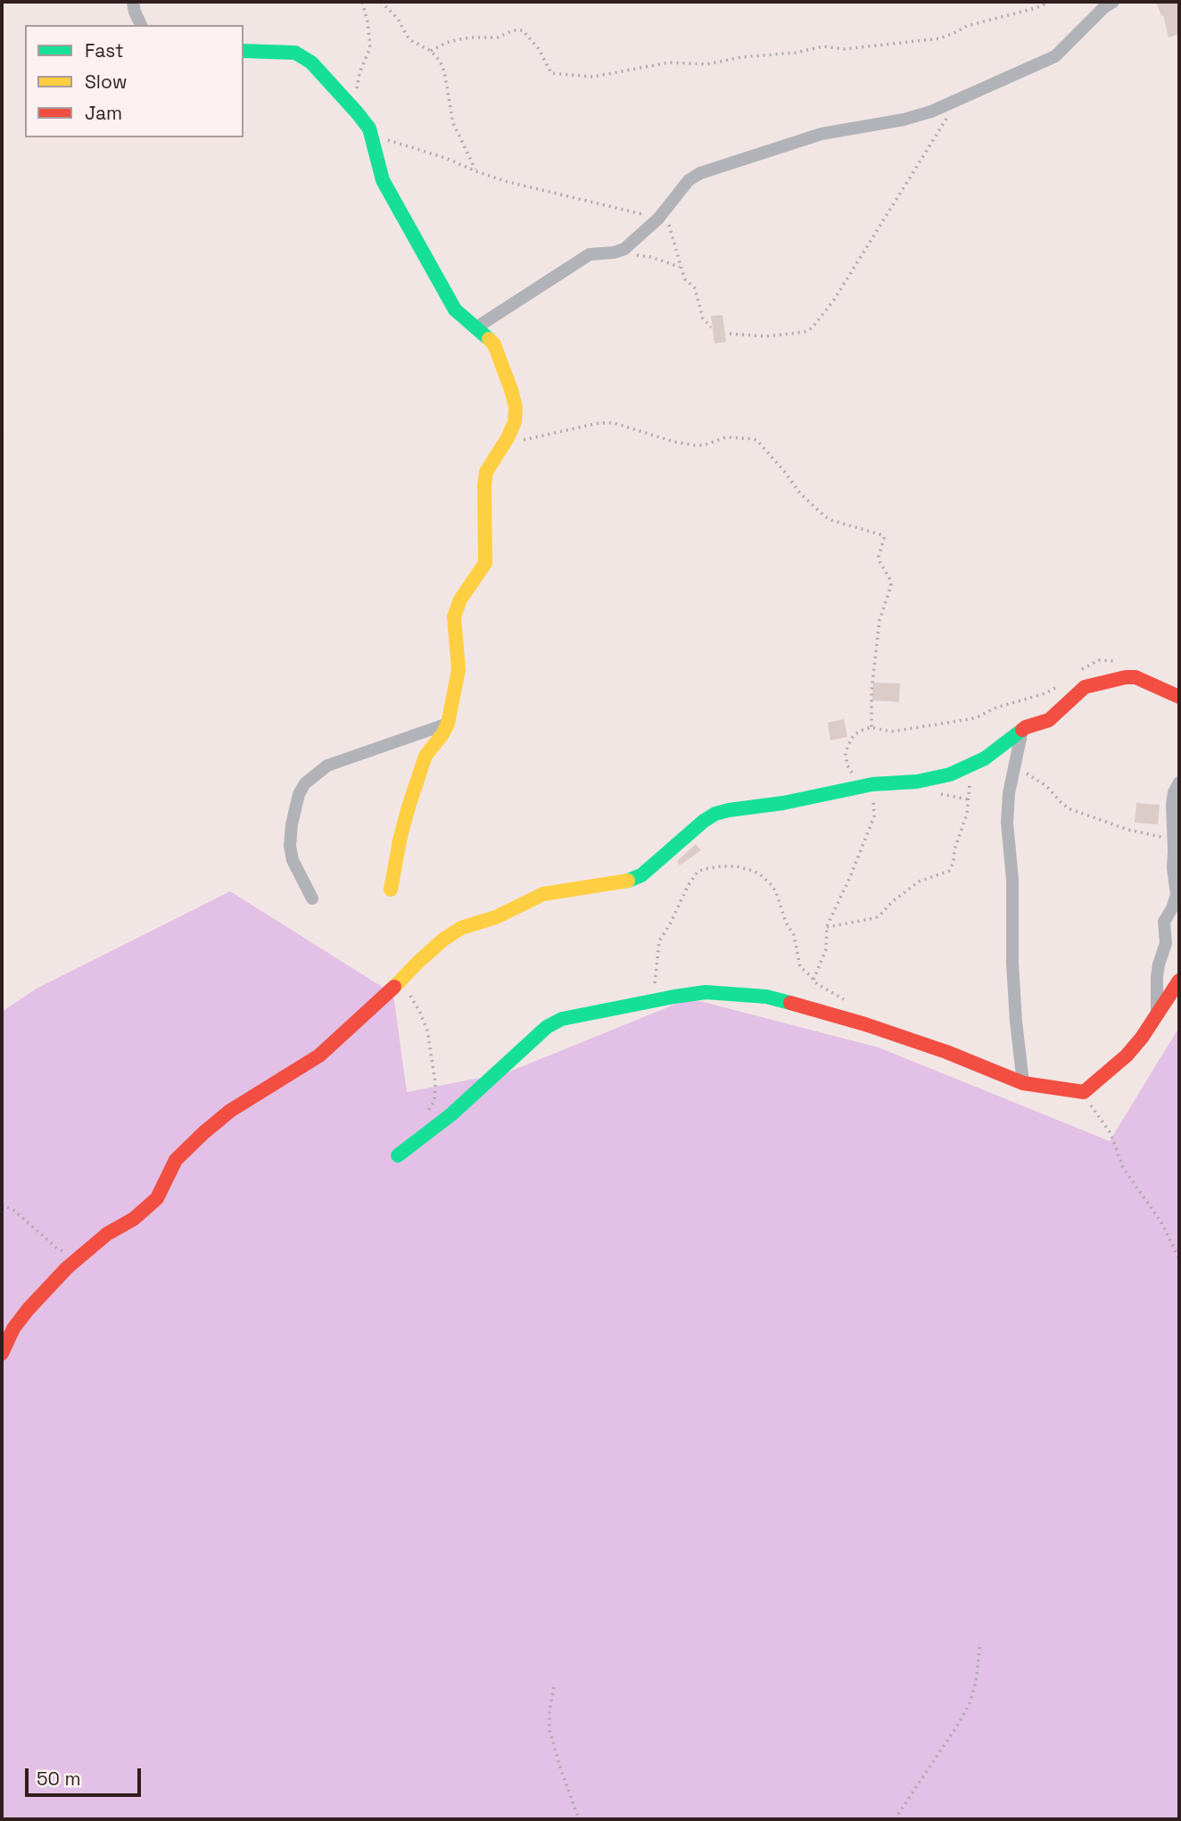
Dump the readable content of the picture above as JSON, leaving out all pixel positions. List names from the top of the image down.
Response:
{
  "legend": ["Fast", "Slow", "Jam"],
  "scale_bar": "50 m"
}
